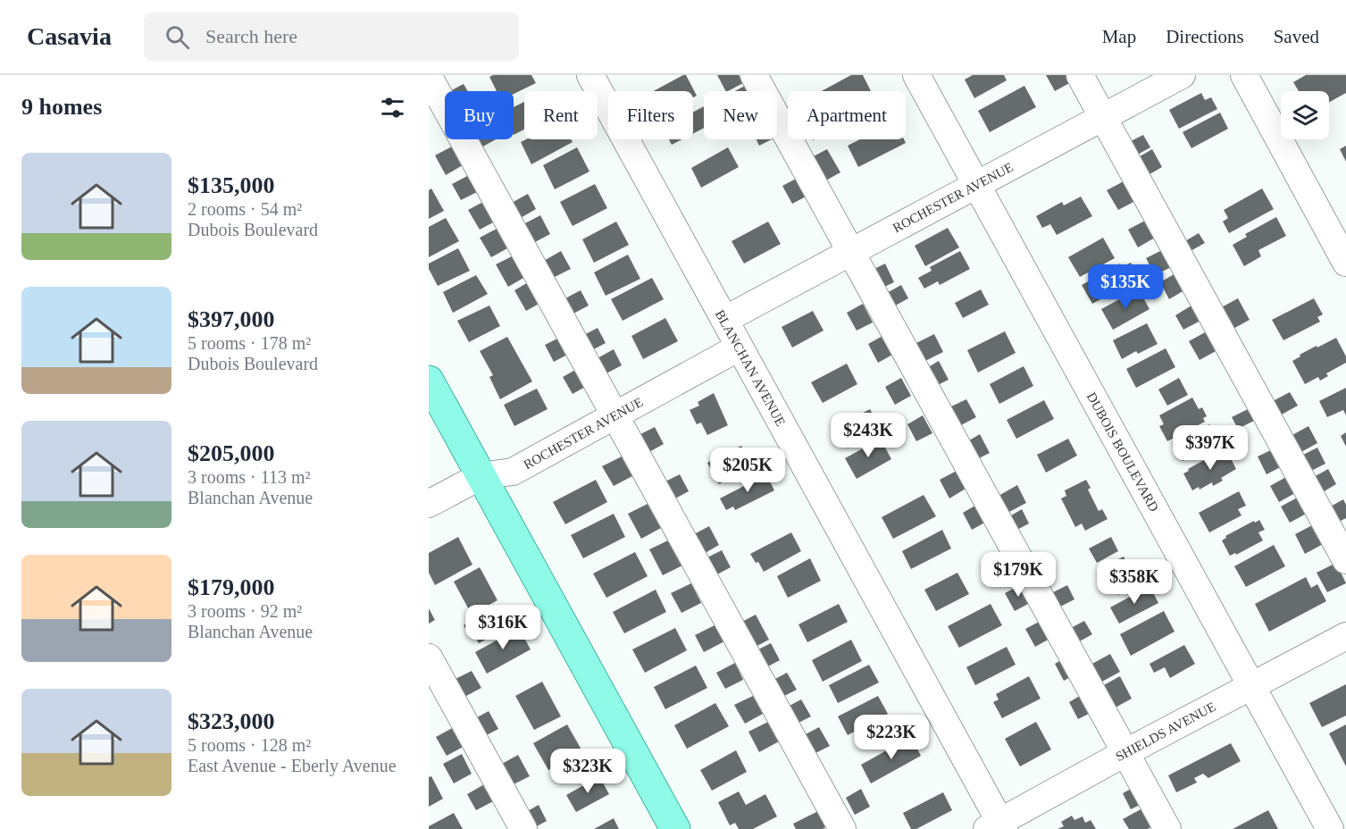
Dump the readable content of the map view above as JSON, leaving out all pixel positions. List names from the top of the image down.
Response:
{
  "streets": {
    "street": [
      "ROCHESTER AVENUE",
      "BLANCHAN AVENUE",
      "DUBOIS BOULEVARD",
      "SHIELDS AVENUE"
    ]
  },
  "crossings": [
    ["ROCHESTER AVENUE", "BLANCHAN AVENUE"],
    ["ROCHESTER AVENUE", "DUBOIS BOULEVARD"],
    ["BLANCHAN AVENUE", "SHIELDS AVENUE"],
    ["DUBOIS BOULEVARD", "SHIELDS AVENUE"]
  ],
  "page": {
    "header": "Casavia",
    "search": "Search here",
    "nav": ["Map", "Directions", "Saved"],
    "heading": "9 homes",
    "chip": [
      "Buy",
      "Rent",
      "Filters",
      "New",
      "Apartment"
    ],
    "list": [
      {
        "name": "$135,000",
        "note": "2 rooms · 54 m² · Dubois Boulevard"
      },
      {
        "name": "$397,000",
        "note": "5 rooms · 178 m² · Dubois Boulevard"
      },
      {
        "name": "$205,000",
        "note": "3 rooms · 113 m² · Blanchan Avenue"
      },
      {
        "name": "$179,000",
        "note": "3 rooms · 92 m² · Blanchan Avenue"
      },
      {
        "name": "$323,000",
        "note": "5 rooms · 128 m² · East Avenue - Eberly Avenue"
      }
    ],
    "price": [
      "$135K",
      "$243K",
      "$397K",
      "$205K",
      "$179K",
      "$358K",
      "$316K",
      "$223K",
      "$323K"
    ]
  }
}
